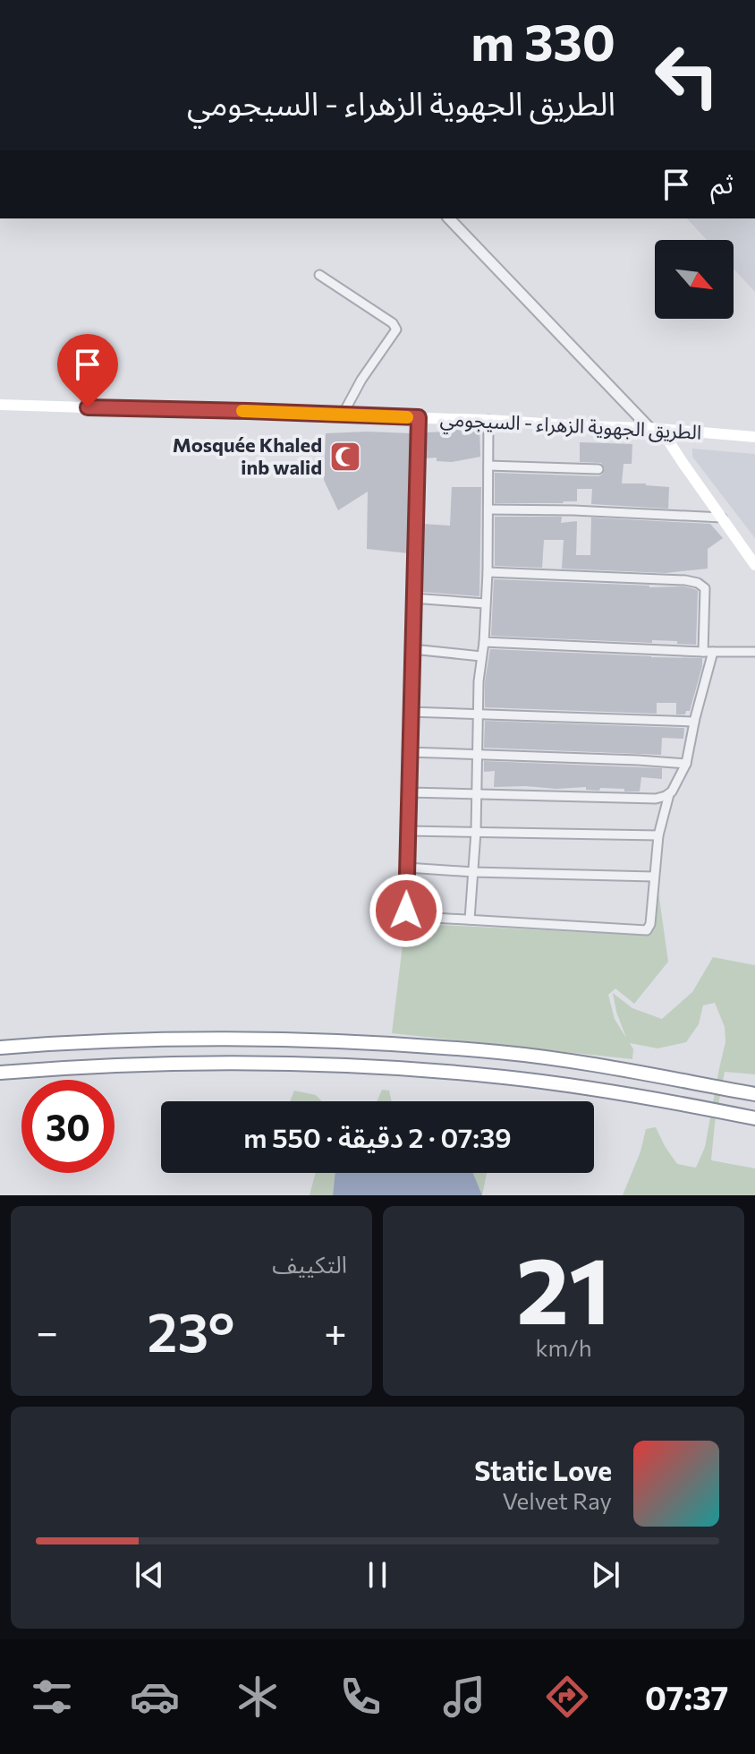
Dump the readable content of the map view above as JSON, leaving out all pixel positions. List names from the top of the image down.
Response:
{
  "streets": {
    "main road": ["الطريق الجهوية الزهراء - السيجومي"]
  },
  "places": {
    "mosque": ["Mosquée Khaled inb walid"]
  },
  "north": "bottom right",
  "page": {
    "turn": ["330 m", "الطريق الجهوية الزهراء - السيجومي"],
    "then": "ثم",
    "limit": "30",
    "trip": "07:39 · 2 دقيقة · 550 m",
    "tile": [
      ["21", "km/h"],
      "التكييف"
    ],
    "heat": ["−", "23°", "+"],
    "song": ["Static Love", "Velvet Ray"],
    "tabs": "07:37"
  }
}
